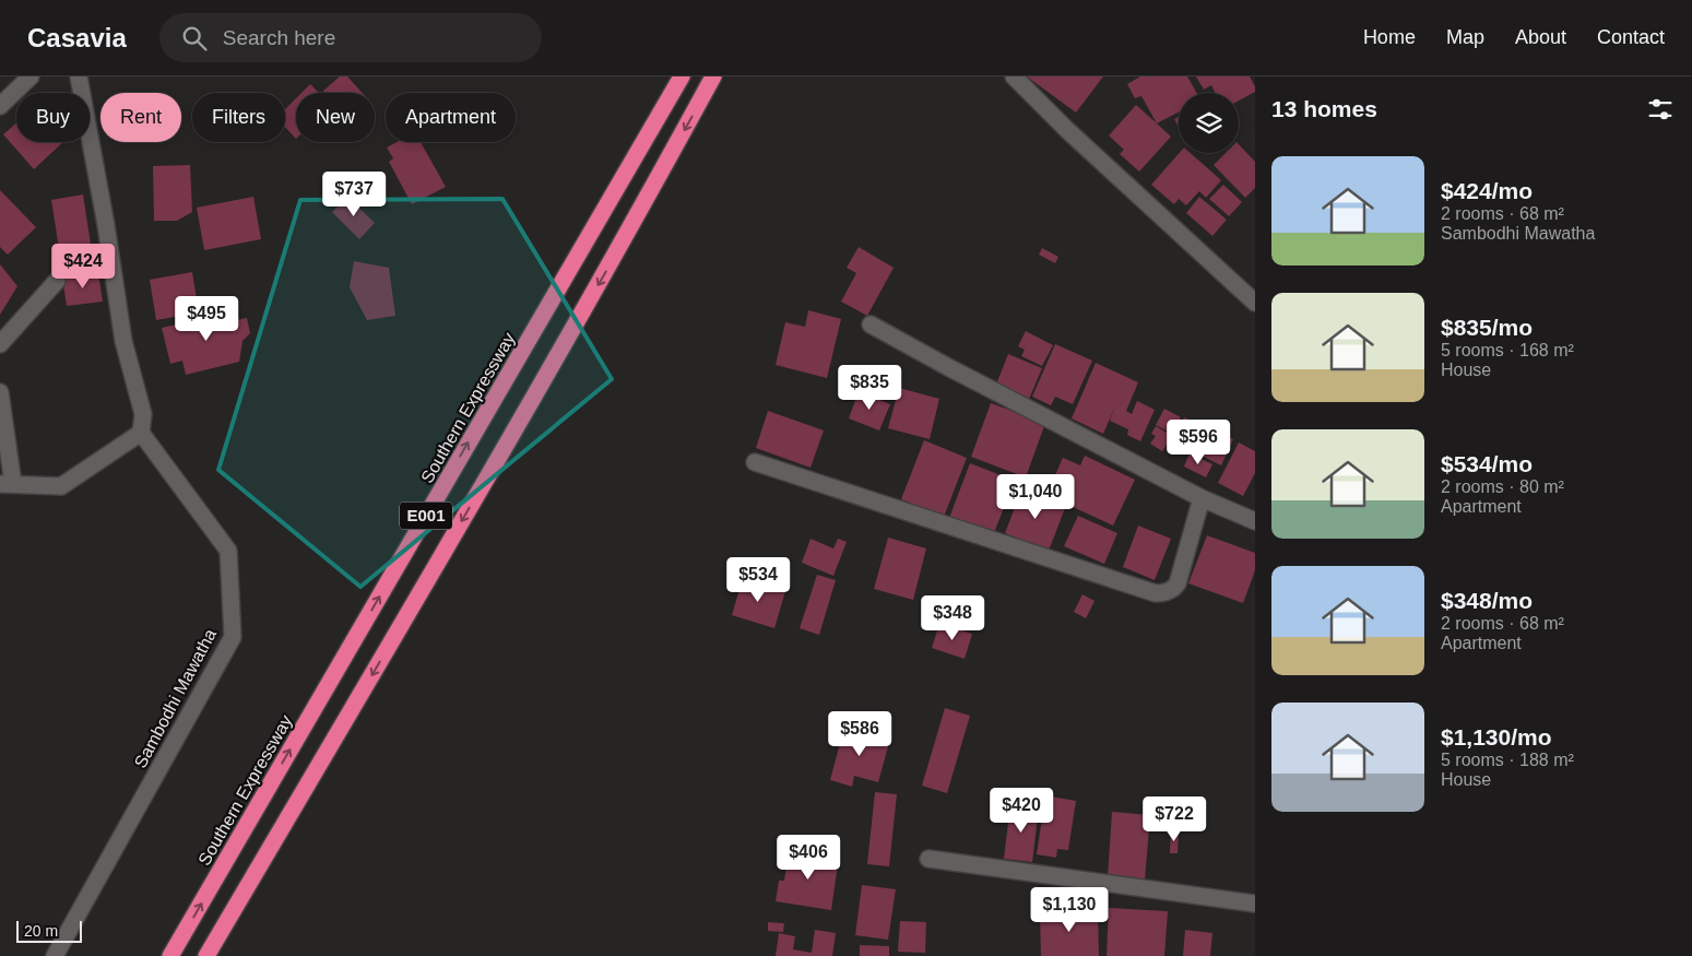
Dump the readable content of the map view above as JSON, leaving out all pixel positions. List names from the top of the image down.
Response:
{
  "streets": {
    "highway": ["Southern Expressway", "E001"],
    "street": ["Sambodhi Mawatha"]
  },
  "scale_bar": "20 m",
  "page": {
    "header": "Casavia",
    "search": "Search here",
    "nav": [
      "Home",
      "Map",
      "About",
      "Contact"
    ],
    "heading": "13 homes",
    "chip": [
      "Buy",
      "Rent",
      "Filters",
      "New",
      "Apartment"
    ],
    "list": [
      {
        "name": "$424/mo",
        "note": "2 rooms · 68 m² · Sambodhi Mawatha"
      },
      {
        "name": "$835/mo",
        "note": "5 rooms · 168 m² · House"
      },
      {
        "name": "$534/mo",
        "note": "2 rooms · 80 m² · Apartment"
      },
      {
        "name": "$348/mo",
        "note": "2 rooms · 68 m² · Apartment"
      },
      {
        "name": "$1,130/mo",
        "note": "5 rooms · 188 m² · House"
      }
    ],
    "price": [
      "$737",
      "$424",
      "$495",
      "$835",
      "$596",
      "$1,040",
      "$534",
      "$348",
      "$586",
      "$420",
      "$722",
      "$406",
      "$1,130"
    ],
    "scale": "20 m"
  }
}
